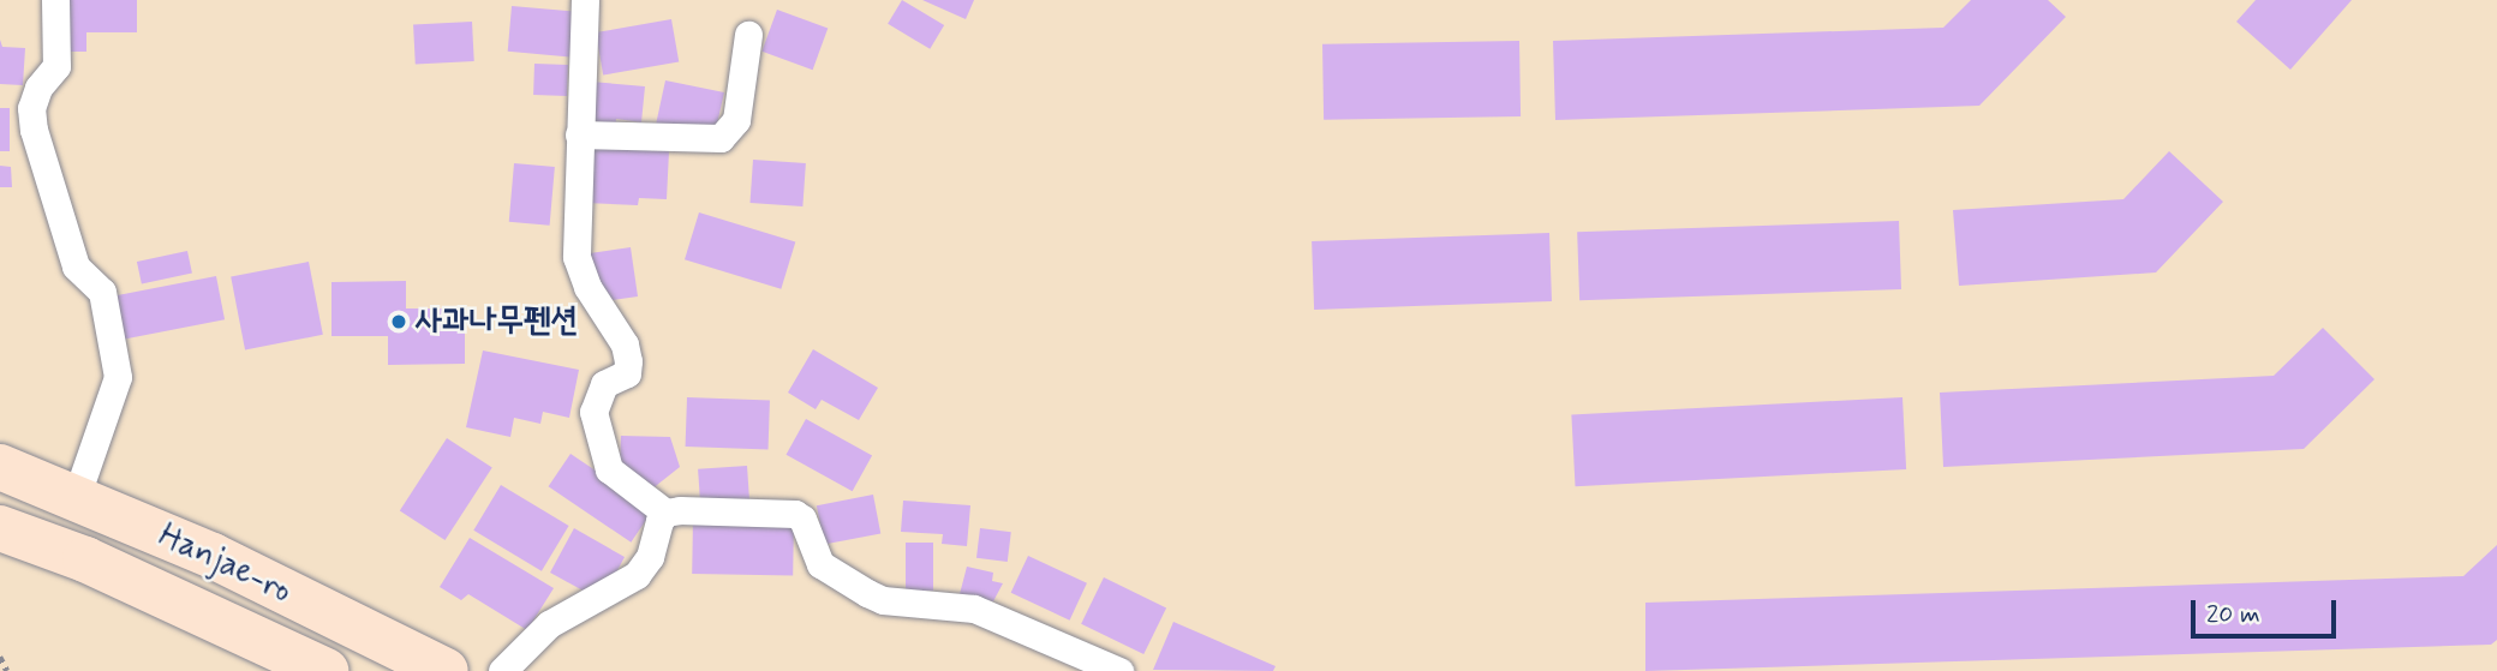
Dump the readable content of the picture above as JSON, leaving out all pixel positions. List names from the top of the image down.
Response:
{
  "streets": {
    "street": ["Hanjae-ro"]
  },
  "places": ["사과나무펜션"],
  "scale_bar": "20 m"
}
